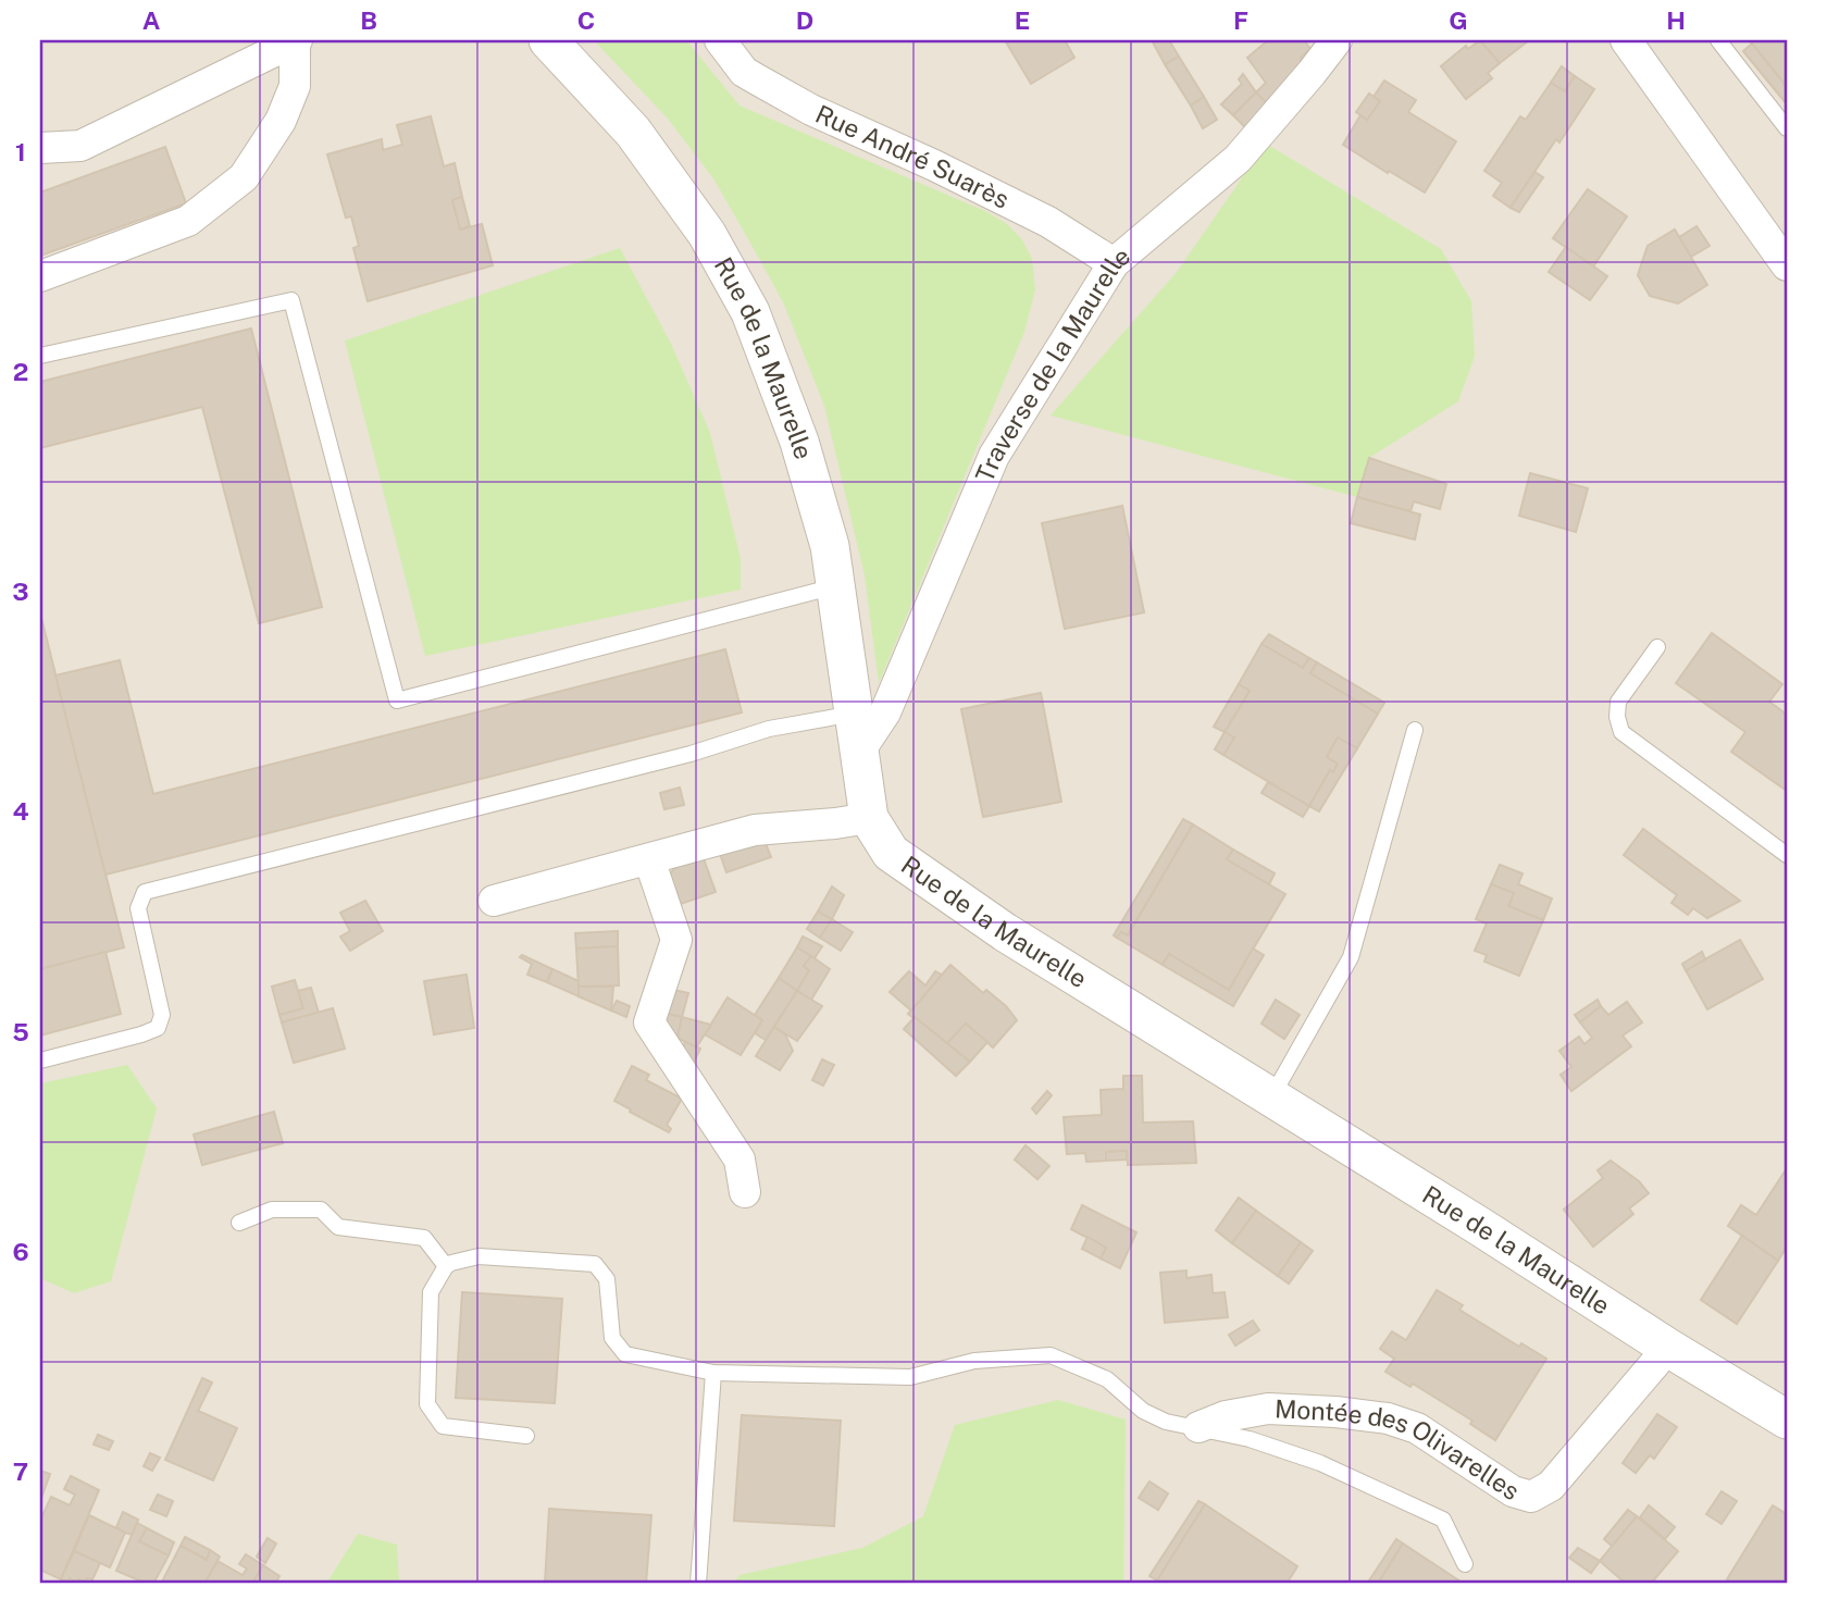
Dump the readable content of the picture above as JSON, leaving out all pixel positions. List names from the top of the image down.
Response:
{
  "streets": {
    "street": [
      "Rue André Suarès",
      "Rue de la Maurelle",
      "Traverse de la Maurelle",
      "Montée des Olivarelles"
    ]
  },
  "crossings": [
    ["Rue André Suarès", "Traverse de la Maurelle"],
    ["Rue de la Maurelle", "Traverse de la Maurelle"],
    ["Rue de la Maurelle", "Montée des Olivarelles"]
  ],
  "grid": {
    "columns": [
      "A",
      "B",
      "C",
      "D",
      "E",
      "F",
      "G",
      "H"
    ],
    "rows": [
      "1",
      "2",
      "3",
      "4",
      "5",
      "6",
      "7"
    ]
  }
}
